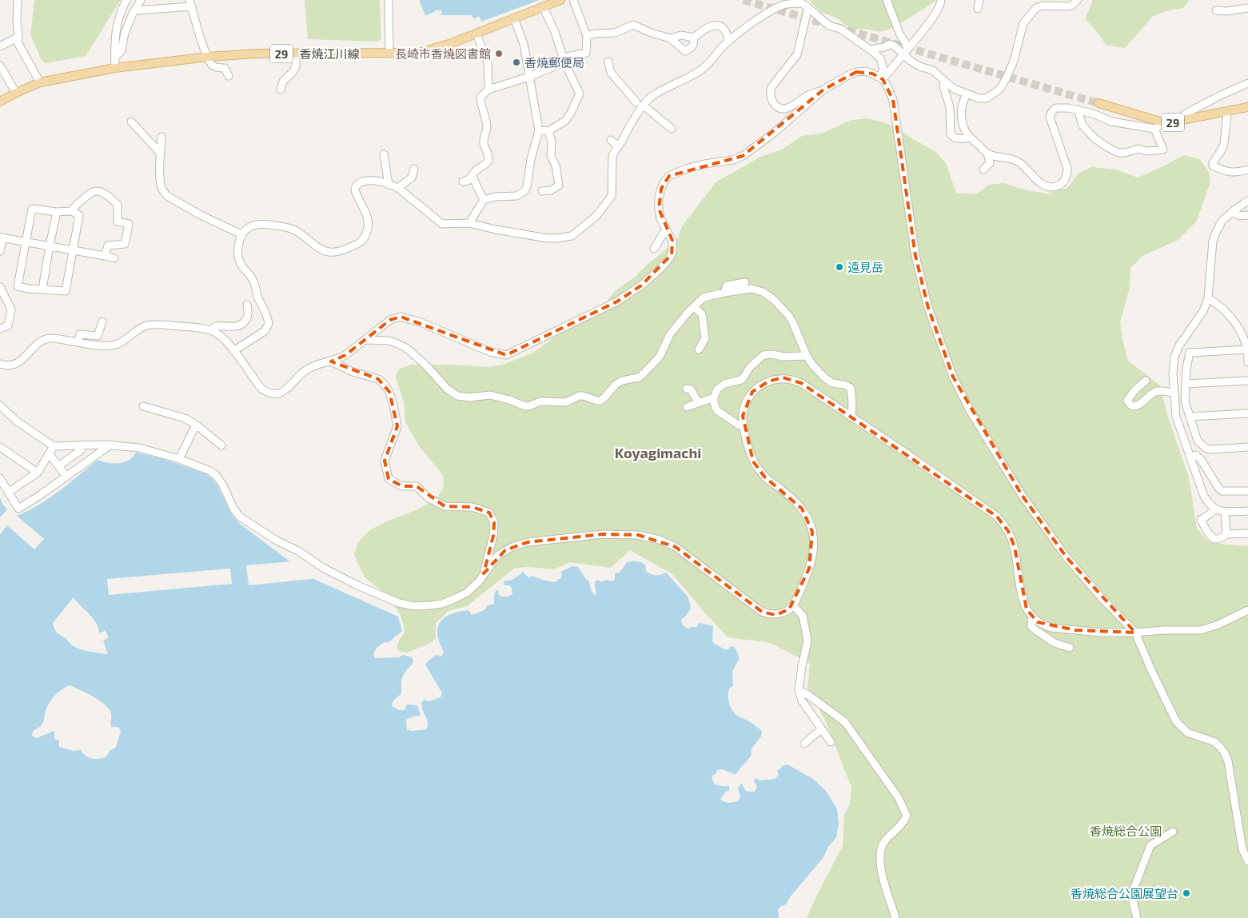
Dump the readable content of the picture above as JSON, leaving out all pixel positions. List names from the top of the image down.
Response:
{
  "streets": {
    "main road": ["29", "香焼江川線"]
  },
  "districts": ["Koyagimachi"],
  "parks": ["香焼総合公園"],
  "places": [
    "長崎市香焼図書館",
    "香焼郵便局",
    "遠見岳",
    "香焼総合公園展望台"
  ]
}
